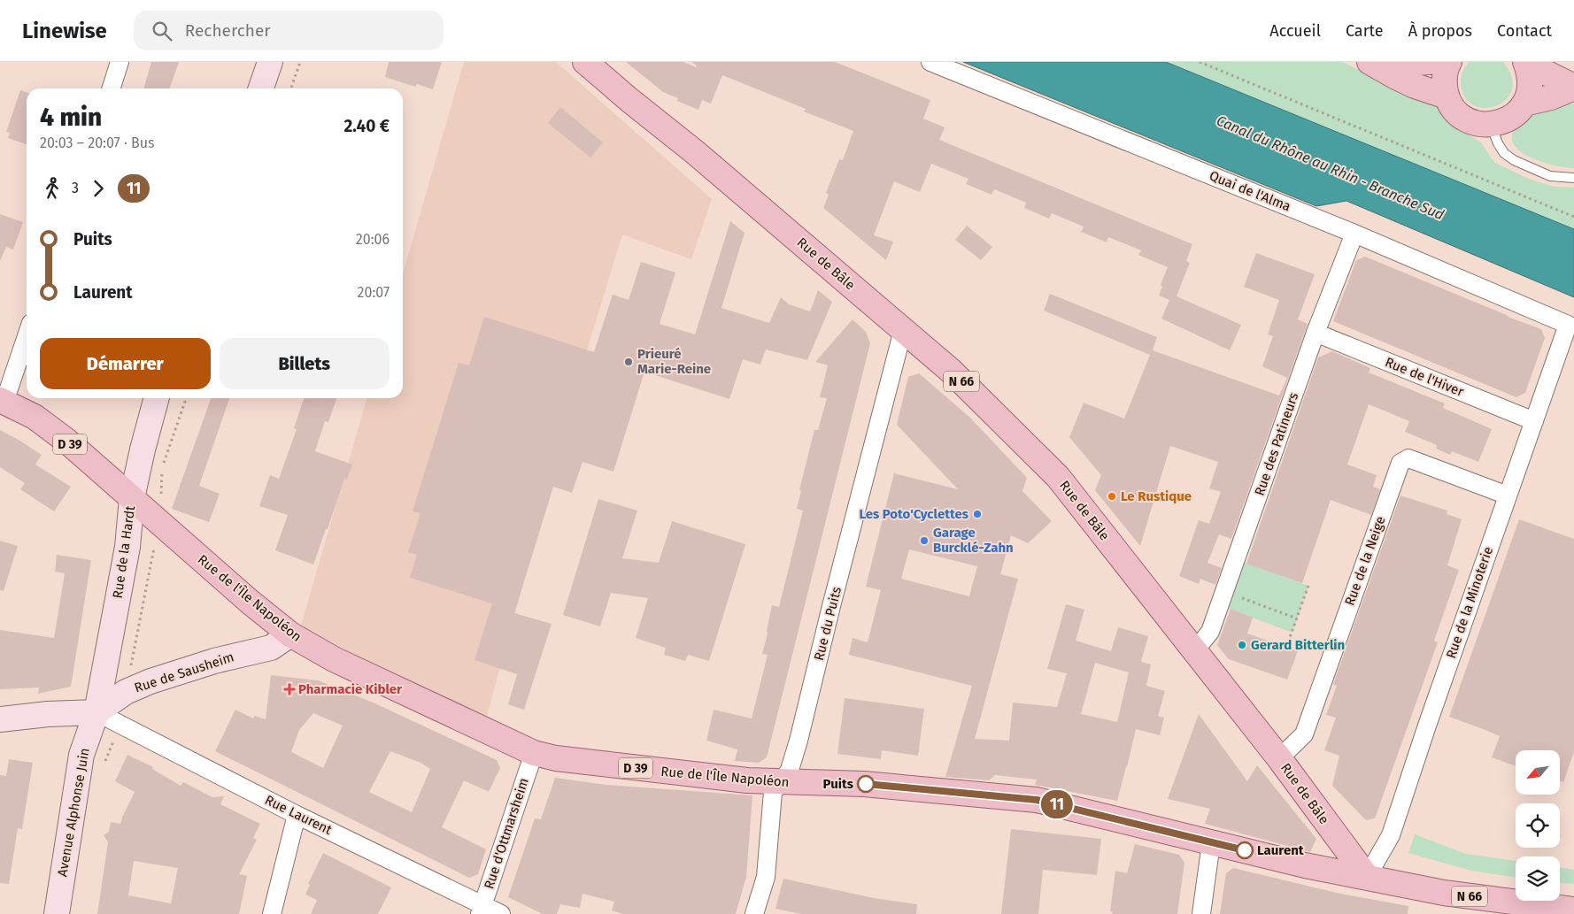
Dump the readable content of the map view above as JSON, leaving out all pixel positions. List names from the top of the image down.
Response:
{
  "streets": {
    "main road": [
      "Rue de Bâle",
      "N 66",
      "D 39",
      "Rue de la Hardt",
      "Rue de l'Île Napoléon",
      "Rue de Sausheim",
      "Avenue Alphonse Juin"
    ],
    "street": [
      "Quai de l'Alma",
      "Rue de l'Hiver",
      "Rue des Patineurs",
      "Rue de la Neige",
      "Rue de la Minoterie",
      "Rue du Puits",
      "Rue Laurent",
      "Rue d'Ottmarsheim"
    ]
  },
  "crossings": [
    ["Quai de l'Alma", "Rue des Patineurs"],
    ["Quai de l'Alma", "Rue de la Minoterie"],
    ["Rue de Bâle", "N 66"],
    ["Rue de Bâle", "Rue des Patineurs"],
    ["Rue de Bâle", "Rue de la Neige"],
    ["Rue de Bâle", "Rue de l'Île Napoléon"],
    ["Rue de Bâle", "Rue de la Minoterie"],
    ["Rue de Bâle", "Rue du Puits"],
    ["Rue de l'Hiver", "Rue des Patineurs"],
    ["Rue de l'Hiver", "Rue de la Minoterie"],
    ["N 66", "Rue de l'Île Napoléon"],
    ["N 66", "Rue de la Minoterie"],
    ["Rue de la Hardt", "Rue de l'Île Napoléon"],
    ["Rue de la Hardt", "Rue de Sausheim"],
    ["Rue de la Hardt", "Avenue Alphonse Juin"],
    ["Rue de la Hardt", "Rue Laurent"],
    ["Rue de la Neige", "Rue de la Minoterie"],
    ["Rue de l'Île Napoléon", "Rue de la Minoterie"],
    ["Rue de l'Île Napoléon", "Rue du Puits"],
    ["Rue de l'Île Napoléon", "Rue de Sausheim"],
    ["Rue de l'Île Napoléon", "Rue d'Ottmarsheim"],
    ["Rue de Sausheim", "Avenue Alphonse Juin"],
    ["Rue de Sausheim", "Rue Laurent"],
    ["Avenue Alphonse Juin", "Rue Laurent"],
    ["Rue Laurent", "Rue d'Ottmarsheim"]
  ],
  "water": ["Canal du Rhône au Rhin - Branche Sud"],
  "places": {
    "other": [
      "Prieuré Marie-Reine",
      "Le Rustique",
      "Les Poto'Cyclettes",
      "Garage Burcklé-Zahn",
      "Gerard Bitterlin",
      "Puits",
      "Laurent"
    ],
    "health": ["Pharmacie Kibler"]
  },
  "lines": ["bus line 11"],
  "north": "bottom left",
  "page": {
    "header": "Linewise",
    "search": "Rechercher",
    "nav": [
      "Accueil",
      "Carte",
      "À propos",
      "Contact"
    ],
    "on_map": "11",
    "heading": ["4 min", "20:03 – 20:07 · Bus", "2.40 €"],
    "legs": ["3", "11"],
    "list": [
      {
        "name": "Puits",
        "value": "20:06"
      },
      {
        "name": "Laurent",
        "value": "20:07"
      }
    ],
    "buttons": ["Démarrer", "Billets"]
  }
}
